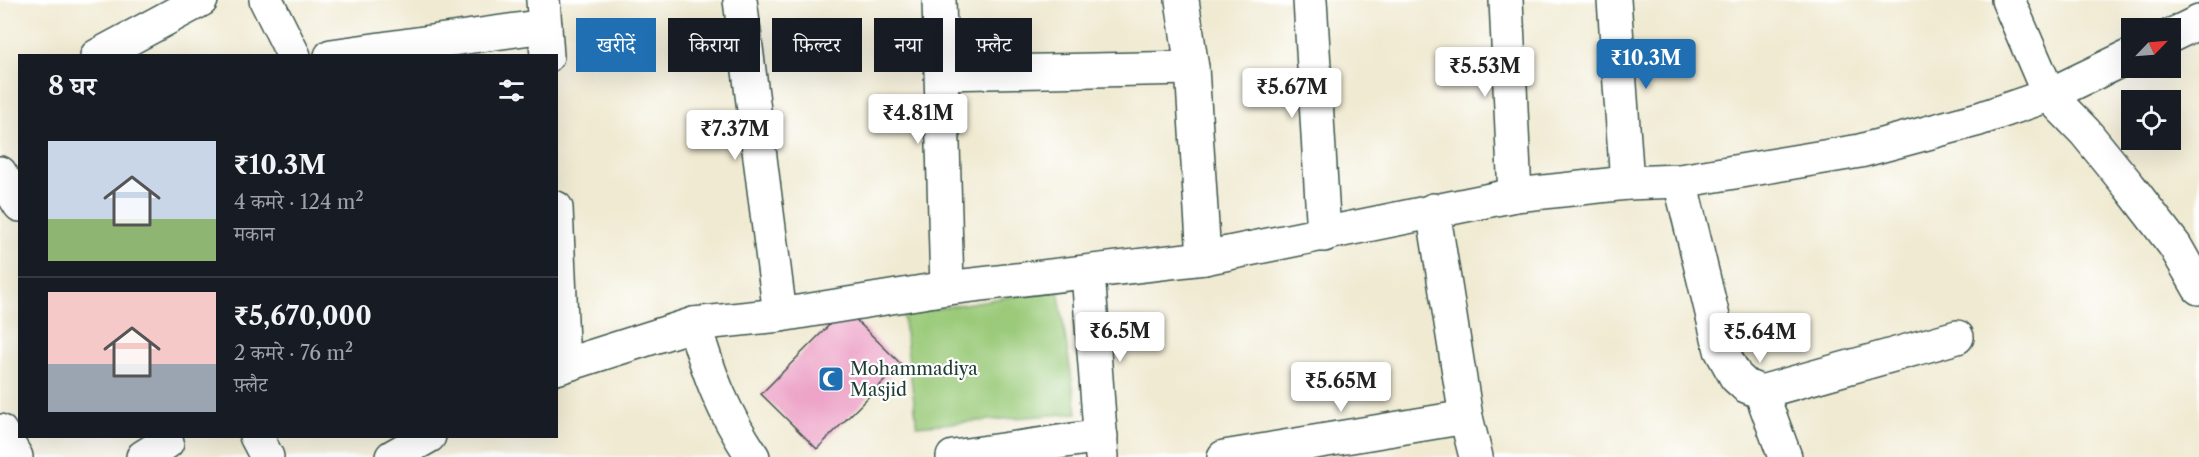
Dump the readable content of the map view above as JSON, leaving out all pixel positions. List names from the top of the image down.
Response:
{
  "places": {
    "mosque": ["Mohammadiya Masjid"]
  },
  "north": "top right",
  "page": {
    "chip": [
      "खरीदें",
      "किराया",
      "फ़िल्टर",
      "नया",
      "फ़्लैट"
    ],
    "price": [
      "₹10.3M",
      "₹5.53M",
      "₹5.67M",
      "₹4.81M",
      "₹7.37M",
      "₹6.5M",
      "₹5.64M",
      "₹5.65M"
    ],
    "heading": "8 घर",
    "list": [
      {
        "name": "₹10.3M",
        "note": "4 कमरे · 124 m² · मकान"
      },
      {
        "name": "₹5,670,000",
        "note": "2 कमरे · 76 m² · फ़्लैट"
      }
    ]
  }
}
